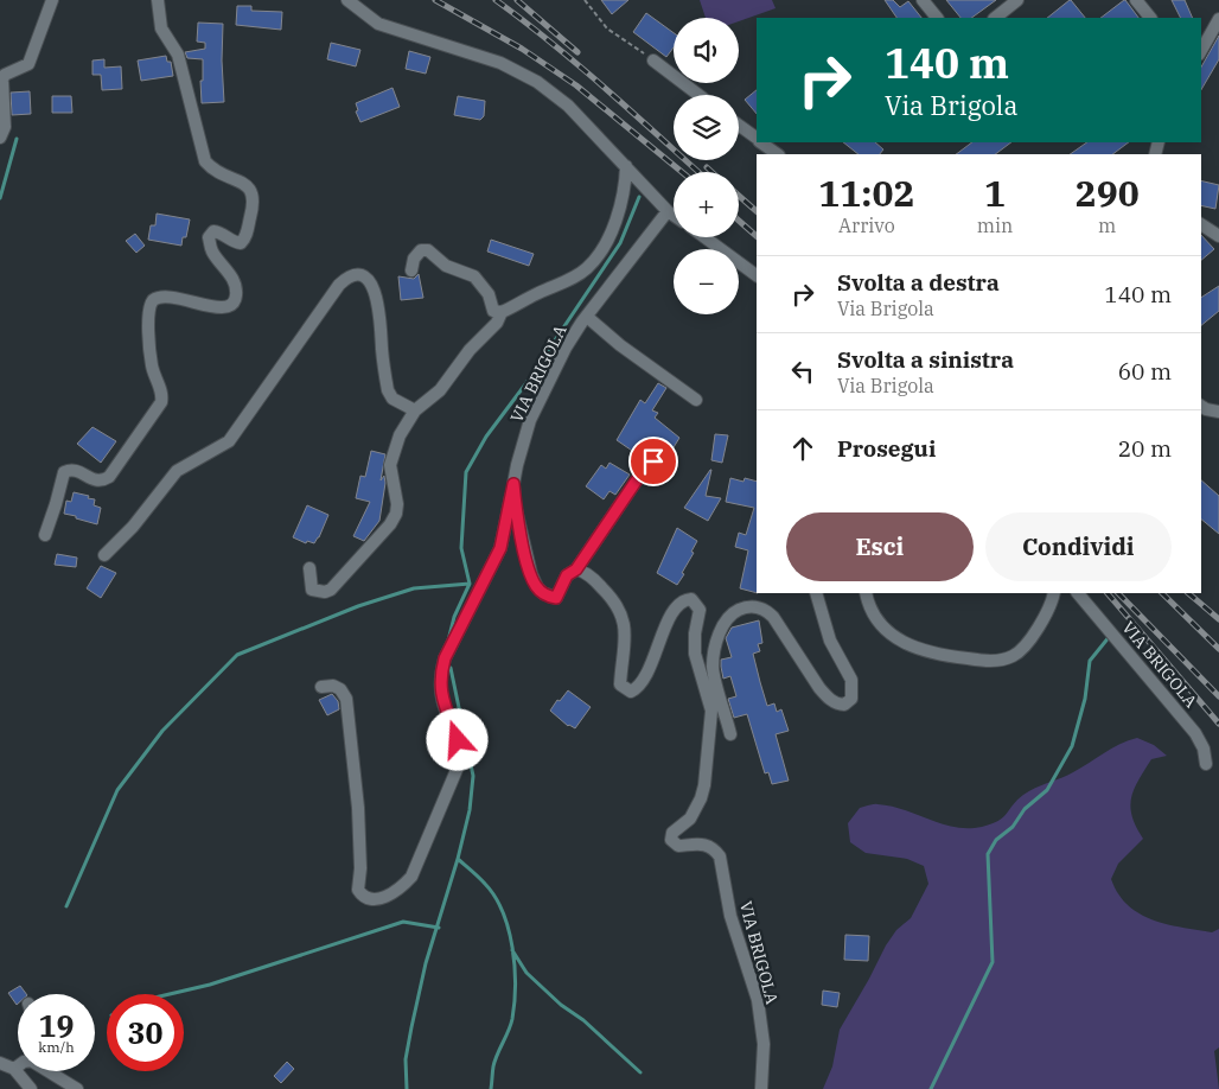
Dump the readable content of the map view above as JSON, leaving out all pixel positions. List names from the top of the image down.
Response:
{
  "streets": {
    "street": ["VIA BRIGOLA"]
  },
  "page": {
    "map_buttons": ["+", "−"],
    "turn": ["140 m", "Via Brigola"],
    "eta": [
      "11:02",
      "Arrivo",
      "1",
      "min",
      "290",
      "m"
    ],
    "list": [
      {
        "name": "Svolta a destra",
        "note": "Via Brigola",
        "value": "140 m"
      },
      {
        "name": "Svolta a sinistra",
        "note": "Via Brigola",
        "value": "60 m"
      },
      {
        "name": "Prosegui",
        "value": "20 m"
      }
    ],
    "buttons": ["Esci", "Condividi"],
    "speed": "19 km/h",
    "limit": "30"
  }
}
